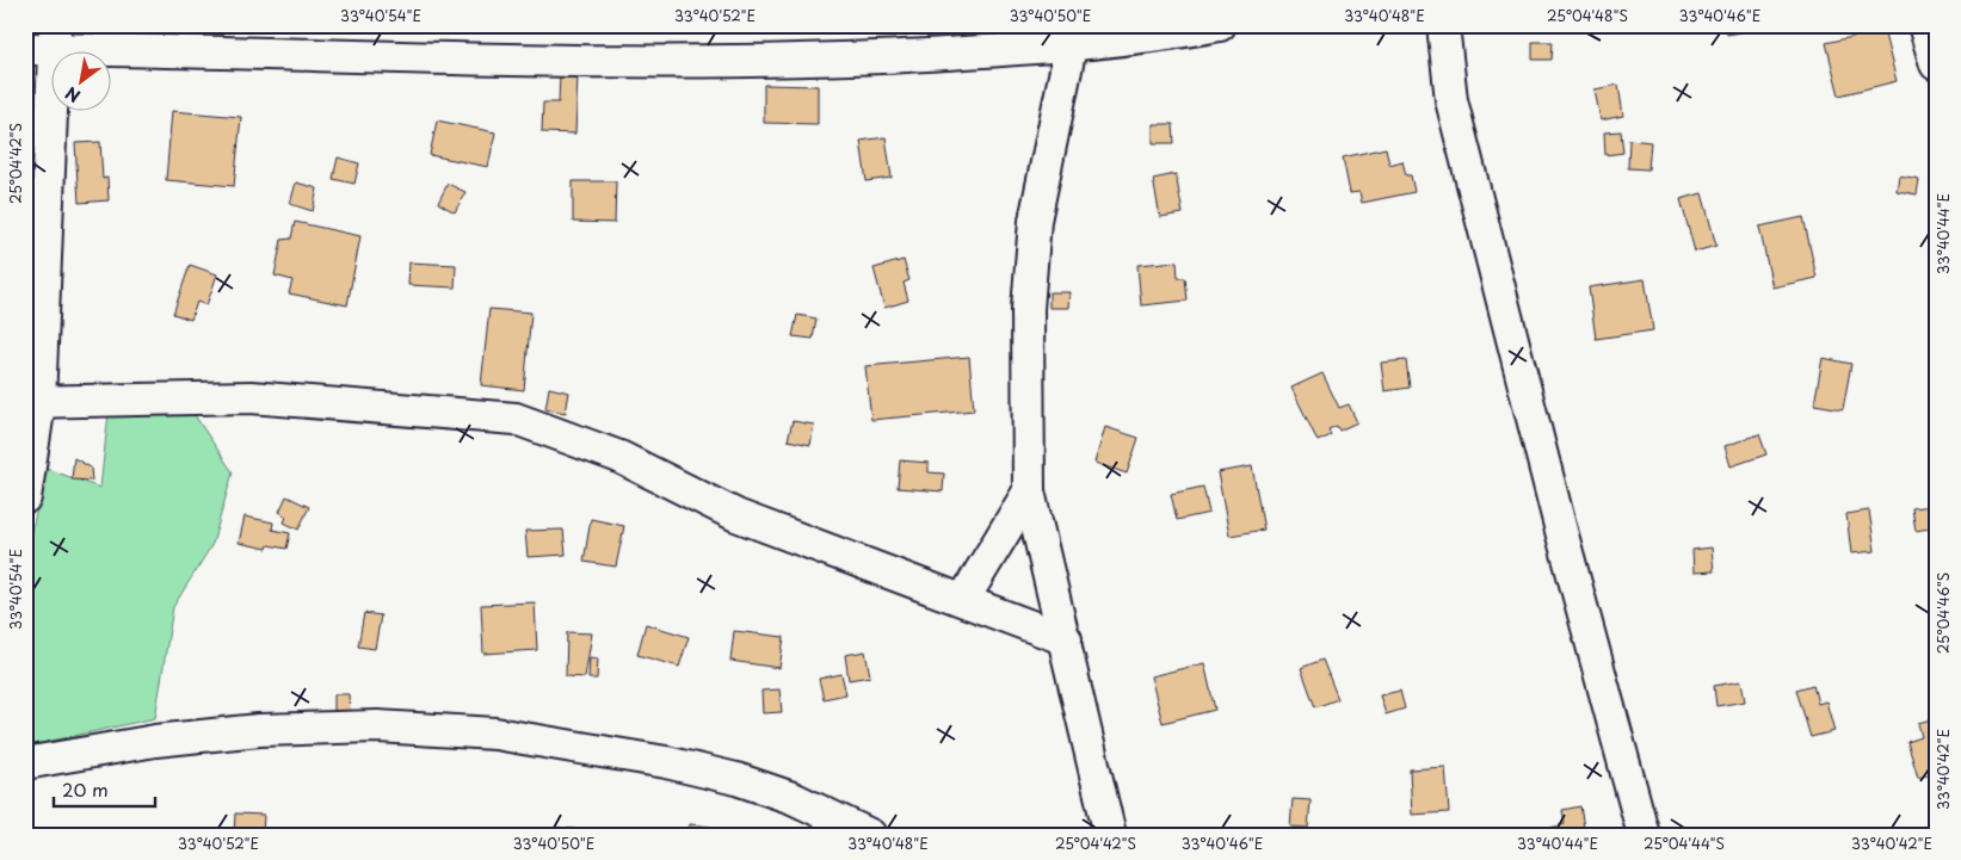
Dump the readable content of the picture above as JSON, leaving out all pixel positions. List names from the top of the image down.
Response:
{
  "scale_bar": "20 m",
  "north": "bottom left",
  "coordinates": [
    "33°40'54\"E",
    "33°40'52\"E",
    "33°40'50\"E",
    "33°40'48\"E",
    "25°04'48\"S",
    "33°40'46\"E",
    "25°04'42\"S",
    "33°40'44\"E",
    "25°04'46\"S",
    "33°40'42\"E",
    "25°04'44\"S"
  ]
}
